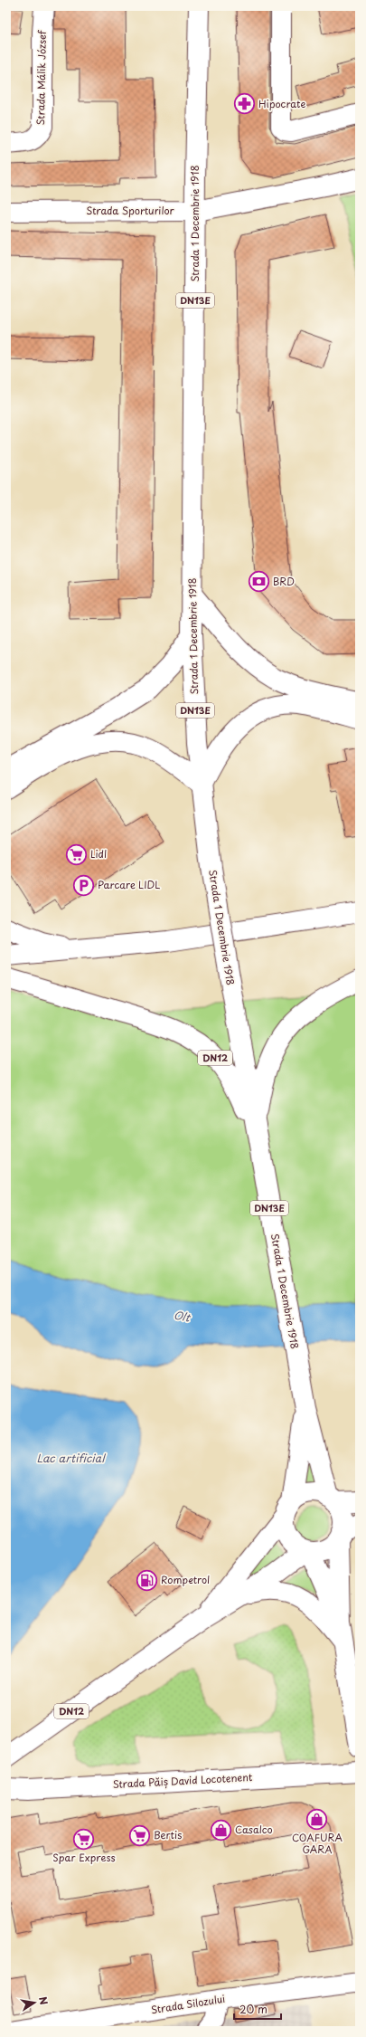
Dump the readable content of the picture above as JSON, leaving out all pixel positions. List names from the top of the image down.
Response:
{
  "streets": {
    "main road": [
      "Strada Málik József",
      "Strada Sporturilor",
      "Strada 1 Decembrie 1918",
      "DN13E",
      "DN12",
      "Strada Păiș David Locotenent",
      "Strada Silozului"
    ]
  },
  "crossings": [
    ["Strada Sporturilor", "Strada 1 Decembrie 1918"],
    ["Strada 1 Decembrie 1918", "DN12"]
  ],
  "water": ["Olt", "Lac artificial"],
  "places": {
    "pharmacy": ["Hipocrate"],
    "bank": ["BRD"],
    "supermarket": ["Lidl", "Bertis", "Spar Express"],
    "parking": ["Parcare LIDL"],
    "fuel station": ["Rompetrol"],
    "shop": ["COAFURA GARA", "Casalco"]
  },
  "scale_bar": "20 m",
  "north": "right"
}
